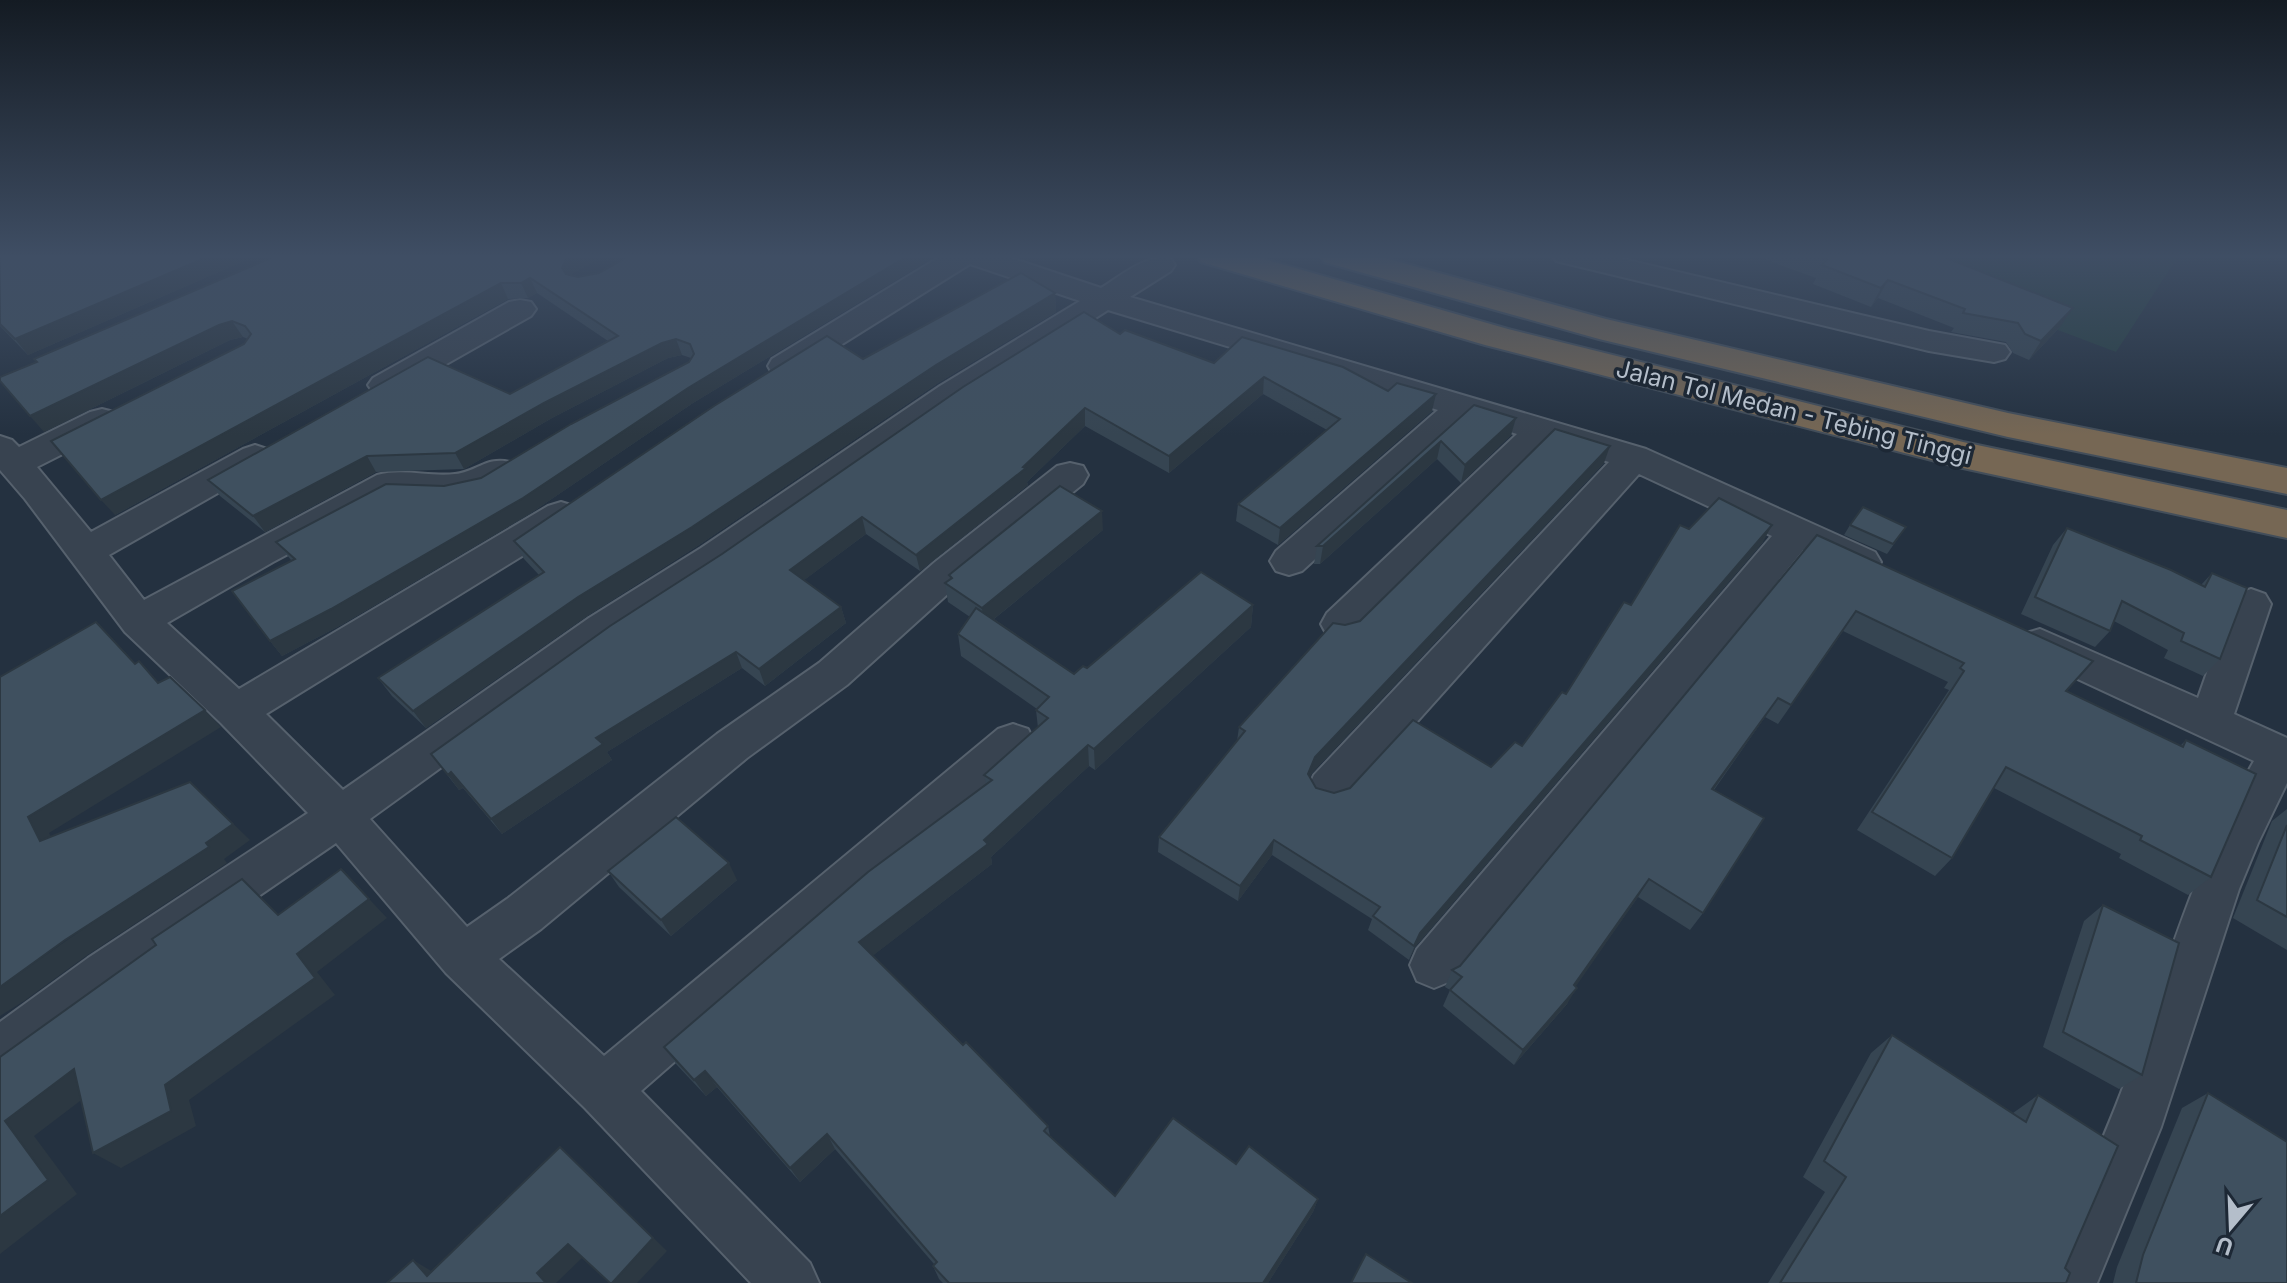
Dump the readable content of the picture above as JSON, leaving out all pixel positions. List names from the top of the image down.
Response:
{
  "streets": {
    "highway": ["Jalan Tol Medan - Tebing Tinggi"]
  },
  "north": "bottom"
}
